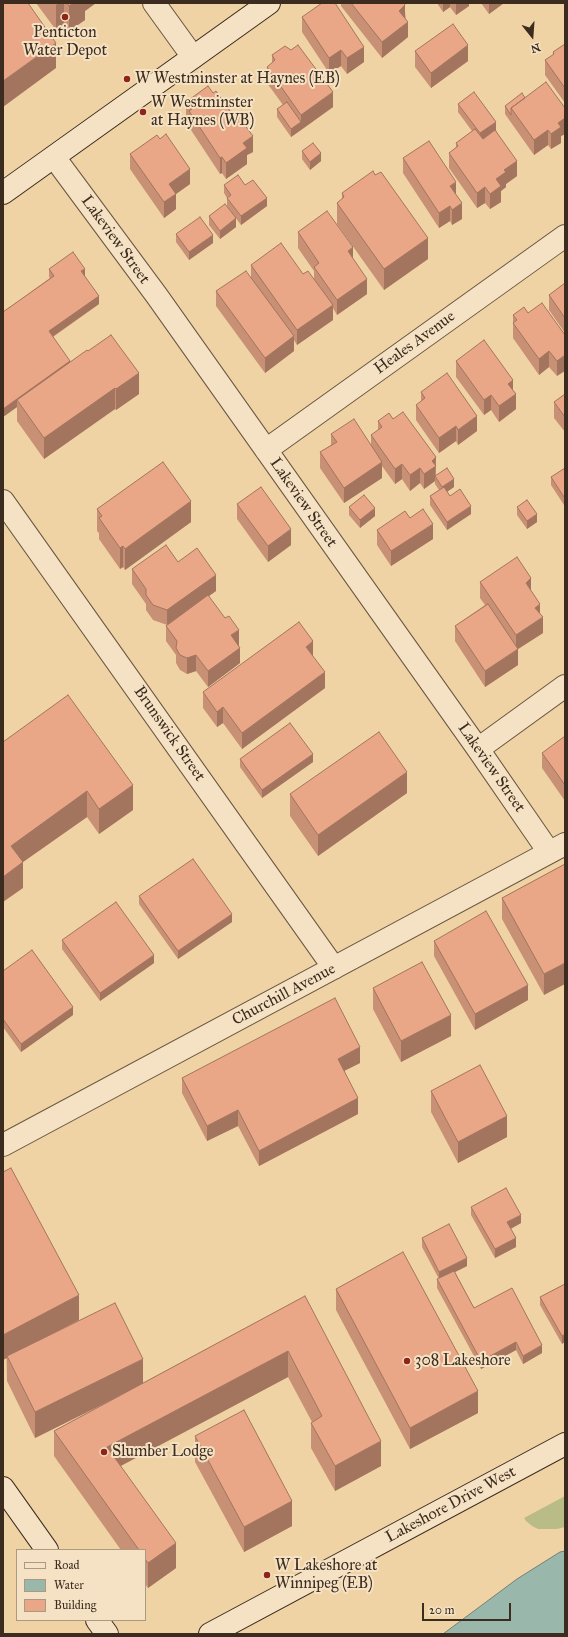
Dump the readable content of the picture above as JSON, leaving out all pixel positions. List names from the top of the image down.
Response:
{
  "streets": {
    "street": [
      "Lakeview Street",
      "Heales Avenue",
      "Brunswick Street",
      "Churchill Avenue",
      "Lakeshore Drive West"
    ]
  },
  "crossings": [
    ["Lakeview Street", "Heales Avenue"],
    ["Lakeview Street", "Churchill Avenue"],
    ["Brunswick Street", "Churchill Avenue"]
  ],
  "places": [
    "Penticton Water Depot",
    "W Westminster at Haynes (EB)",
    "W Westminster at Haynes (WB)",
    "308 Lakeshore",
    "Slumber Lodge",
    "W Lakeshore at Winnipeg (EB)"
  ],
  "legend": ["Road", "Water", "Building"],
  "scale_bar": "20 m",
  "north": "bottom"
}
